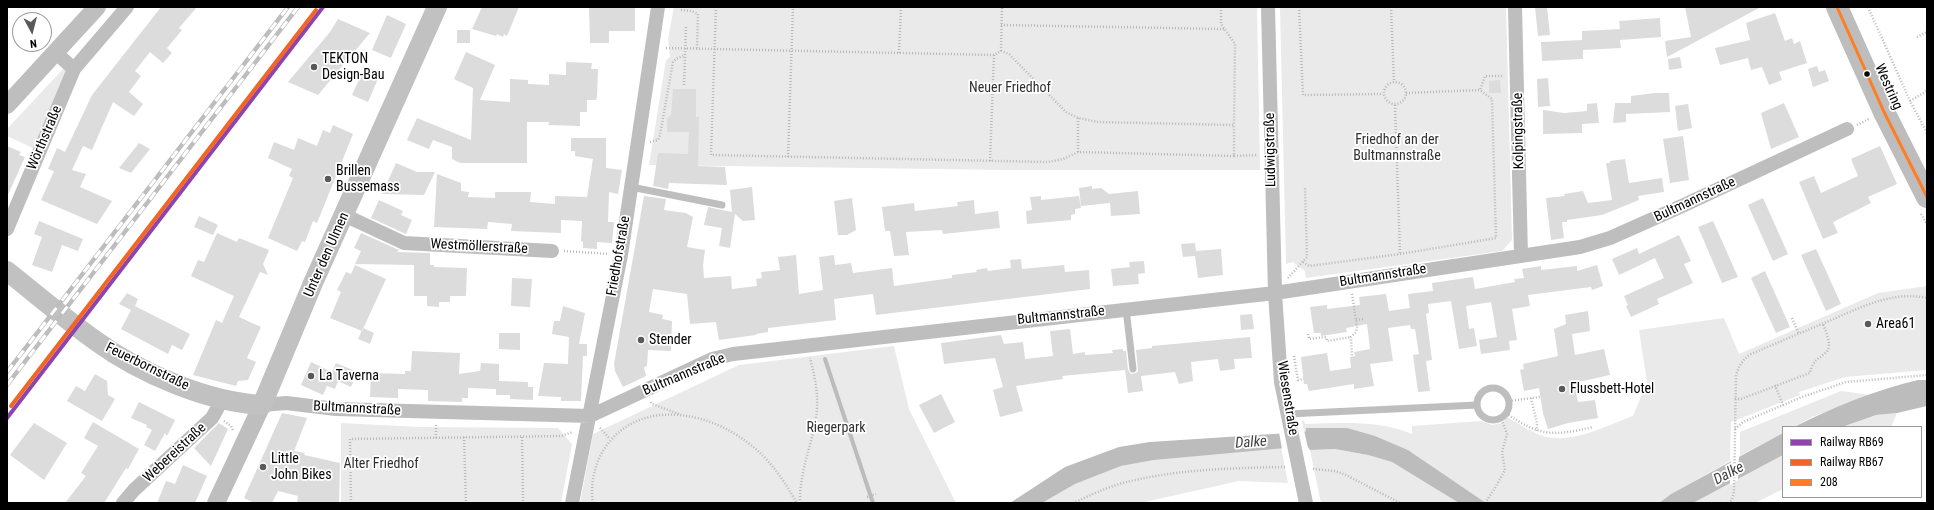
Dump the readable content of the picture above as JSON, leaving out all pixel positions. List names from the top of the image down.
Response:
{
  "streets": {
    "main road": ["Westring", "Unter den Ulmen", "Feuerbornstraße"],
    "street": [
      "Kolpingstraße",
      "Wörthstraße",
      "Ludwigstraße",
      "Bultmannstraße",
      "Westmöllerstraße",
      "Friedhofstraße",
      "Wiesenstraße",
      "Webereistraße"
    ]
  },
  "crossings": [
    ["Kolpingstraße", "Bultmannstraße"],
    ["Ludwigstraße", "Bultmannstraße"],
    ["Ludwigstraße", "Wiesenstraße"],
    ["Bultmannstraße", "Unter den Ulmen"],
    ["Bultmannstraße", "Friedhofstraße"],
    ["Bultmannstraße", "Feuerbornstraße"],
    ["Bultmannstraße", "Wiesenstraße"],
    ["Westmöllerstraße", "Unter den Ulmen"],
    ["Unter den Ulmen", "Feuerbornstraße"],
    ["Feuerbornstraße", "Webereistraße"]
  ],
  "water": ["Dalke"],
  "parks": [
    "Neuer Friedhof",
    "Friedhof an der Bultmannstraße",
    "Riegerpark",
    "Alter Friedhof"
  ],
  "places": [
    "TEKTON Design-Bau",
    "Brillen Bussemass",
    "Area61",
    "Stender",
    "La Taverna",
    "Flussbett-Hotel",
    "Little John Bikes"
  ],
  "lines": ["rail line RB69", "transit line 208", "rail line RB67"],
  "legend": ["Railway RB69", "Railway RB67", "208"],
  "north": "bottom"
}
